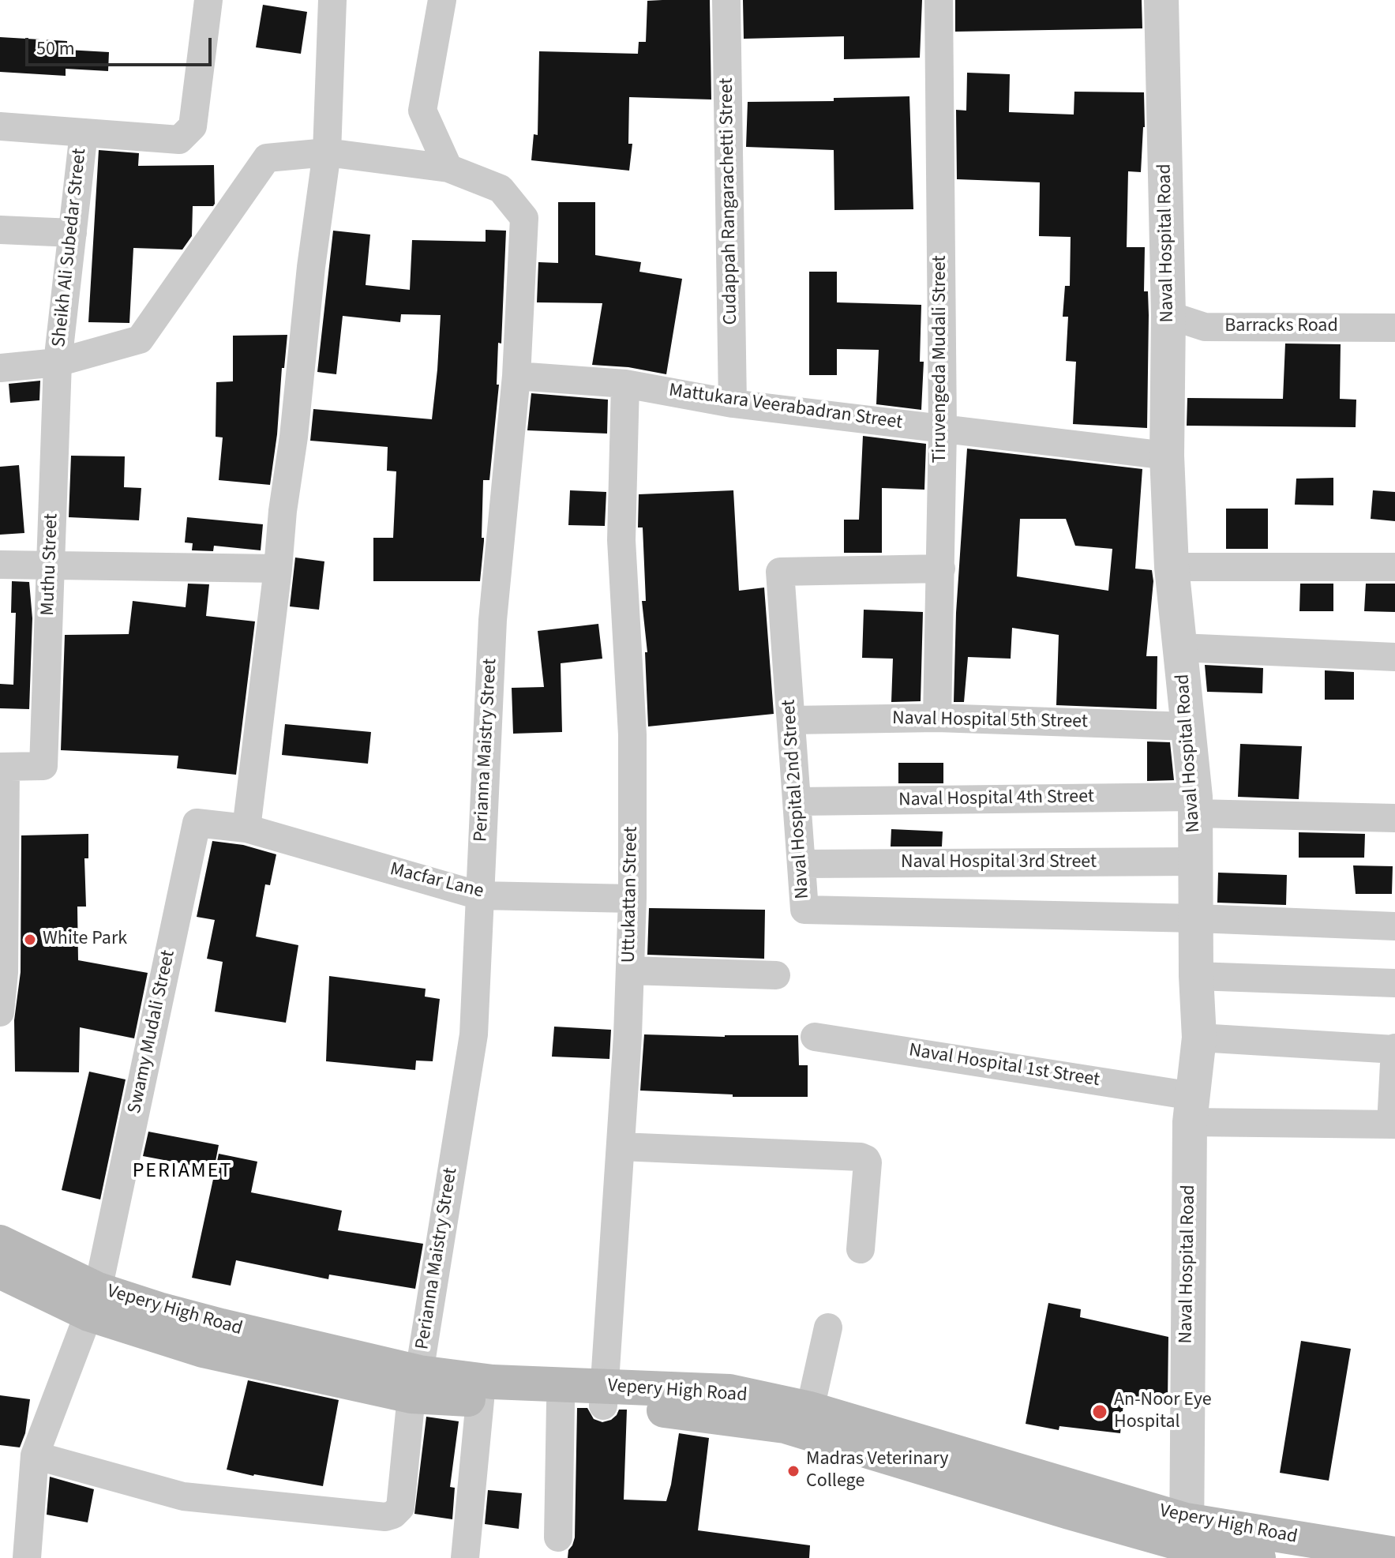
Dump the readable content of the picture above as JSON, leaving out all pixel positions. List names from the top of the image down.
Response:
{
  "streets": {
    "main road": ["Vepery High Road"],
    "street": [
      "Cudappah Rangarachetti Street",
      "Naval Hospital Road",
      "Sheikh Ali Subedar Street",
      "Barracks Road",
      "Tiruvengeda Mudali Street",
      "Mattukara Veerabadran Street",
      "Muthu Street",
      "Naval Hospital 5th Street",
      "Perianna Maistry Street",
      "Naval Hospital 2nd Street",
      "Naval Hospital 4th Street",
      "Naval Hospital 3rd Street",
      "Macfar Lane",
      "Uttukattan Street",
      "Swamy Mudali Street",
      "Naval Hospital 1st Street"
    ]
  },
  "crossings": [
    ["Cudappah Rangarachetti Street", "Mattukara Veerabadran Street"],
    ["Naval Hospital Road", "Barracks Road"],
    ["Naval Hospital Road", "Mattukara Veerabadran Street"],
    ["Naval Hospital Road", "Naval Hospital 5th Street"],
    ["Naval Hospital Road", "Naval Hospital 2nd Street"],
    ["Naval Hospital Road", "Naval Hospital 4th Street"],
    ["Naval Hospital Road", "Naval Hospital 3rd Street"],
    ["Naval Hospital Road", "Naval Hospital 1st Street"],
    ["Naval Hospital Road", "Vepery High Road"],
    ["Sheikh Ali Subedar Street", "Muthu Street"],
    ["Sheikh Ali Subedar Street", "Perianna Maistry Street"],
    ["Tiruvengeda Mudali Street", "Mattukara Veerabadran Street"],
    ["Tiruvengeda Mudali Street", "Naval Hospital 5th Street"],
    ["Tiruvengeda Mudali Street", "Naval Hospital 2nd Street"],
    ["Mattukara Veerabadran Street", "Perianna Maistry Street"],
    ["Mattukara Veerabadran Street", "Uttukattan Street"],
    ["Muthu Street", "Perianna Maistry Street"],
    ["Naval Hospital 5th Street", "Naval Hospital 2nd Street"],
    ["Perianna Maistry Street", "Macfar Lane"],
    ["Perianna Maistry Street", "Vepery High Road"],
    ["Naval Hospital 2nd Street", "Naval Hospital 4th Street"],
    ["Naval Hospital 2nd Street", "Naval Hospital 3rd Street"],
    ["Macfar Lane", "Uttukattan Street"],
    ["Macfar Lane", "Swamy Mudali Street"],
    ["Uttukattan Street", "Vepery High Road"],
    ["Swamy Mudali Street", "Vepery High Road"]
  ],
  "districts": ["PERIAMET"],
  "places": ["White Park", "An-Noor Eye Hospital", "Madras Veterinary College"],
  "scale_bar": "50 m"
}
